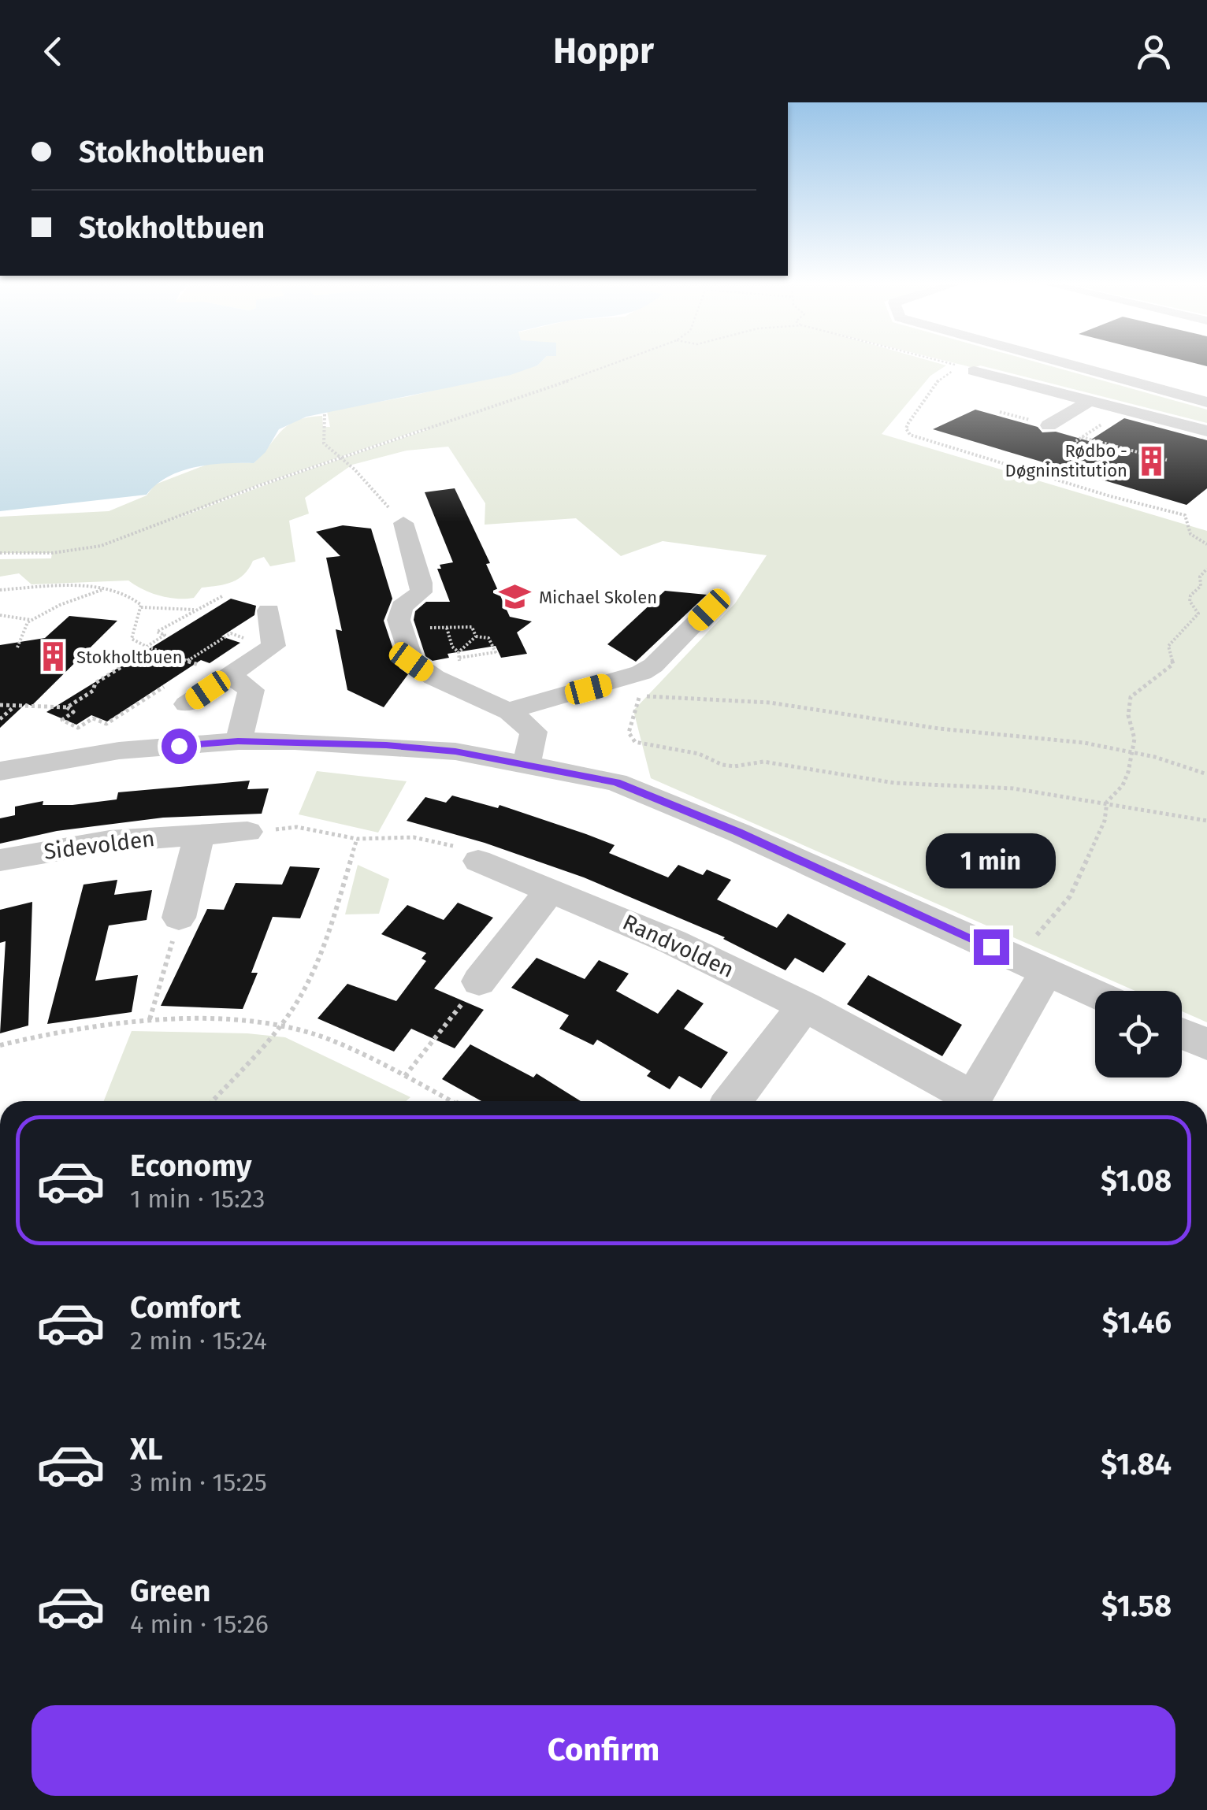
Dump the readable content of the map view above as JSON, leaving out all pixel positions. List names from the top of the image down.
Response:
{
  "streets": {
    "street": ["Sidevolden", "Randvolden"]
  },
  "places": {
    "building": ["Rødbo - Døgninstitution", "Stokholtbuen"],
    "school or university": ["Michael Skolen"]
  },
  "page": {
    "header": "Hoppr",
    "banner": ["Stokholtbuen", "Stokholtbuen"],
    "bubble": "1 min",
    "list": [
      {
        "name": "Economy",
        "note": "1 min · 15:23",
        "value": "$1.08"
      },
      {
        "name": "Comfort",
        "note": "2 min · 15:24",
        "value": "$1.46"
      },
      {
        "name": "XL",
        "note": "3 min · 15:25",
        "value": "$1.84"
      },
      {
        "name": "Green",
        "note": "4 min · 15:26",
        "value": "$1.58"
      }
    ],
    "buttons": "Confirm"
  }
}
